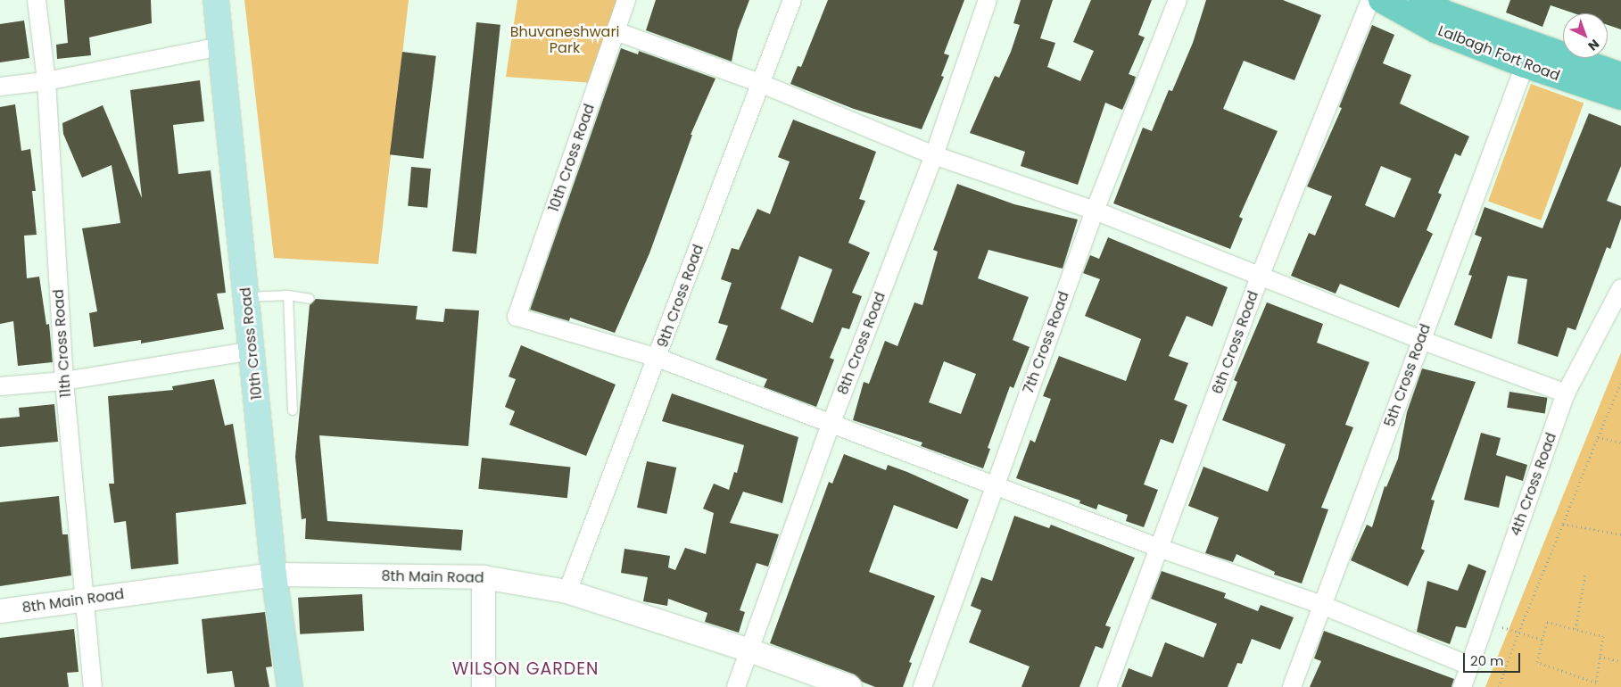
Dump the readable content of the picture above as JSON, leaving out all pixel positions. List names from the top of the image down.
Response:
{
  "streets": {
    "main road": ["Lalbagh Fort Road", "10th Cross Road"],
    "street": [
      "9th Cross Road",
      "7th Cross Road",
      "6th Cross Road",
      "11th Cross Road",
      "8th Cross Road",
      "5th Cross Road",
      "4th Cross Road",
      "8th Main Road"
    ]
  },
  "crossings": [
    ["Lalbagh Fort Road", "5th Cross Road"],
    ["10th Cross Road", "9th Cross Road"],
    ["10th Cross Road", "8th Main Road"],
    ["9th Cross Road", "8th Main Road"],
    ["11th Cross Road", "8th Main Road"],
    ["8th Cross Road", "8th Main Road"]
  ],
  "districts": ["WILSON GARDEN"],
  "parks": ["Bhuvaneshwari Park"],
  "scale_bar": "20 m",
  "north": "bottom right"
}
